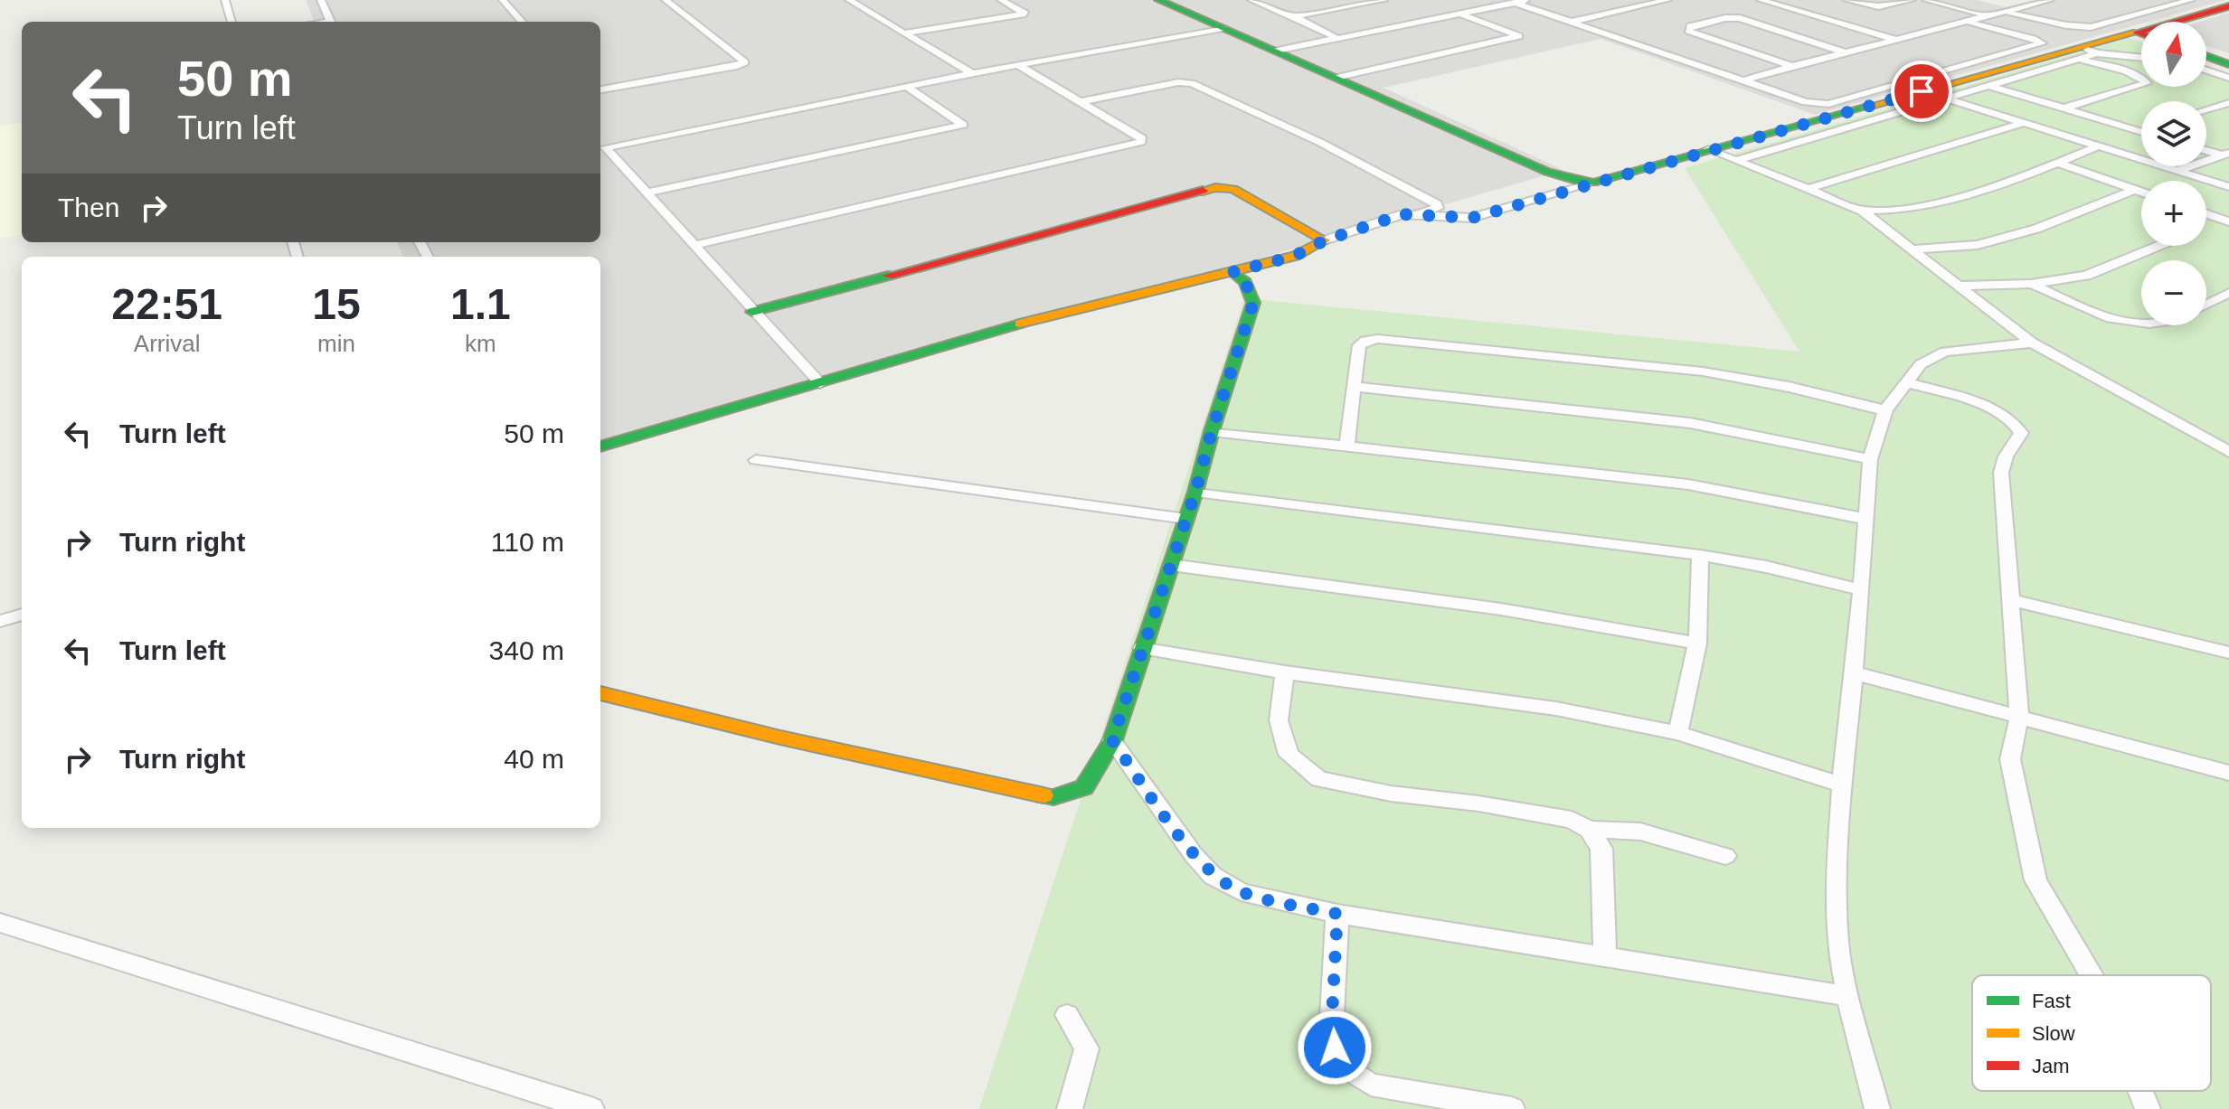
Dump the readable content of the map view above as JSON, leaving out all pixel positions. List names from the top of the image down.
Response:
{
  "legend": ["Fast", "Slow", "Jam"],
  "north": "top",
  "page": {
    "map_buttons": ["+", "−"],
    "turn": ["50 m", "Turn left"],
    "then": "Then",
    "eta": [
      "22:51",
      "Arrival",
      "15",
      "min",
      "1.1",
      "km"
    ],
    "list": [
      {
        "name": "Turn left",
        "value": "50 m"
      },
      {
        "name": "Turn right",
        "value": "110 m"
      },
      {
        "name": "Turn left",
        "value": "340 m"
      },
      {
        "name": "Turn right",
        "value": "40 m"
      }
    ]
  }
}
